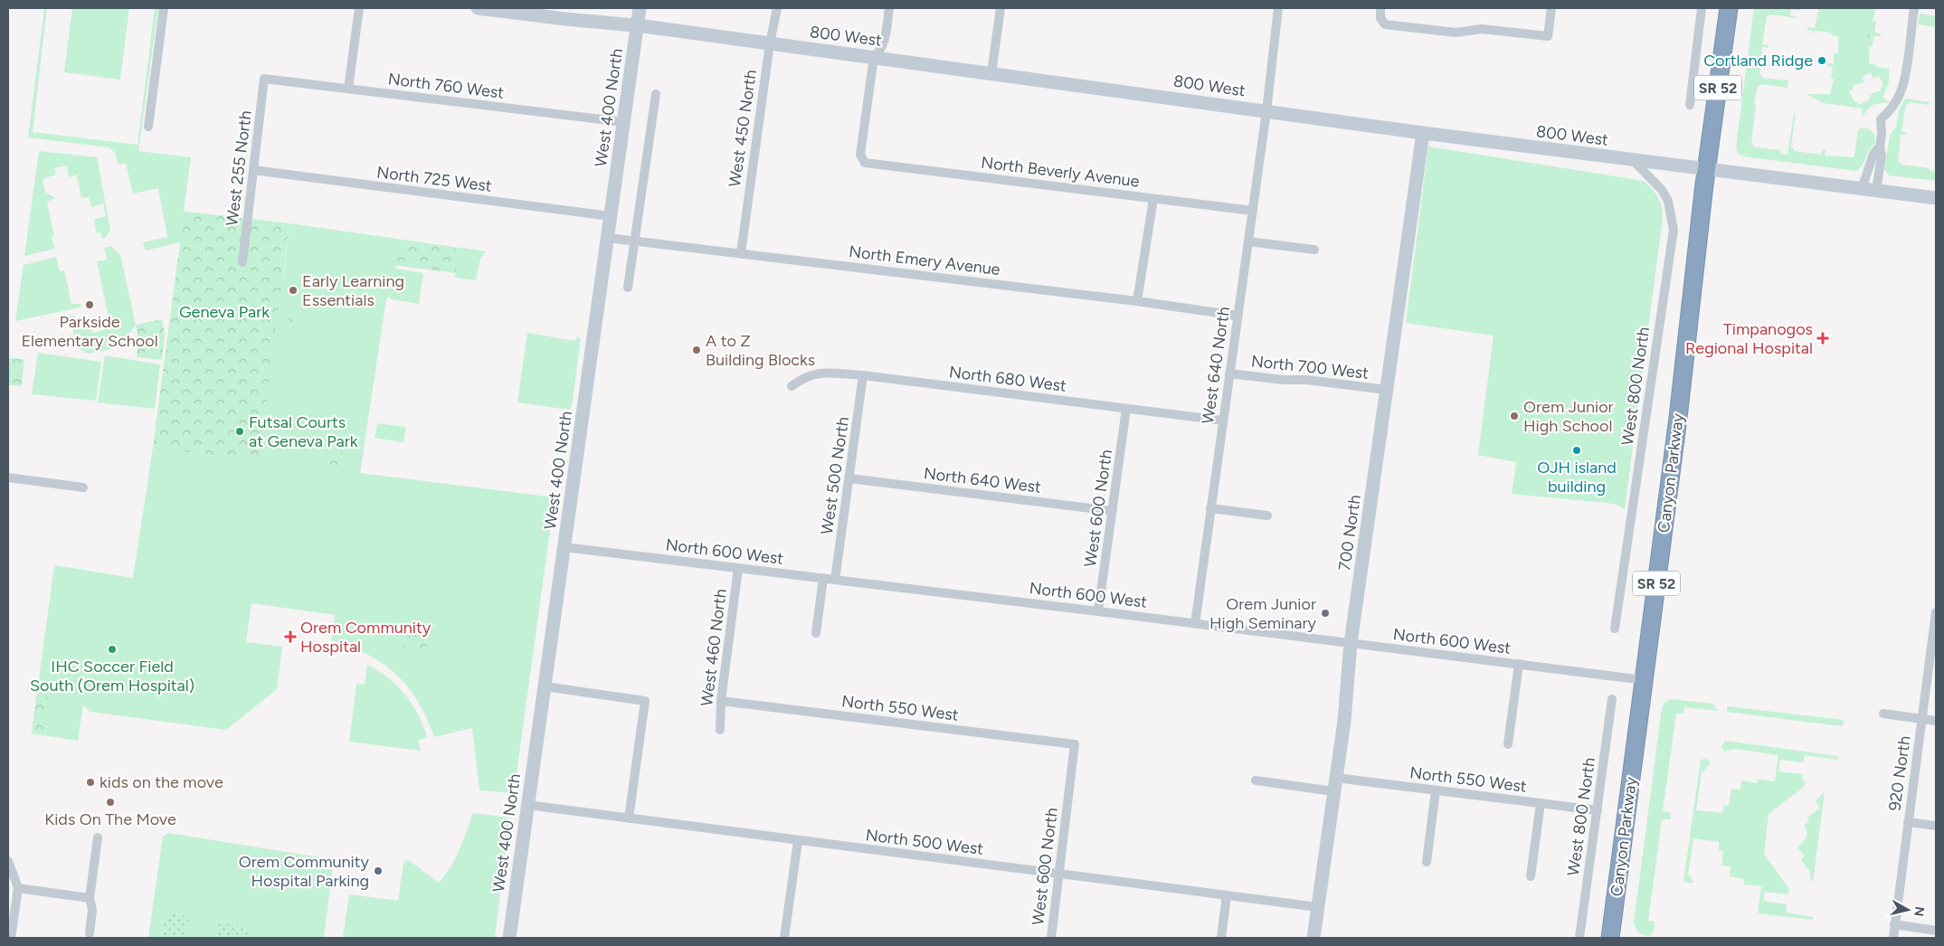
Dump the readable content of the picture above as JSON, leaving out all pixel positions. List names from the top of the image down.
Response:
{
  "streets": {
    "highway": ["SR 52", "Canyon Parkway"],
    "street": [
      "800 West",
      "North 760 West",
      "West 400 North",
      "West 450 North",
      "West 255 North",
      "North Beverly Avenue",
      "North 725 West",
      "North Emery Avenue",
      "West 640 North",
      "North 700 West",
      "North 680 West",
      "West 800 North",
      "West 500 North",
      "North 640 West",
      "West 600 North",
      "700 North",
      "North 600 West",
      "West 460 North",
      "North 550 West",
      "920 North",
      "North 500 West"
    ]
  },
  "crossings": [
    ["800 West", "West 400 North"],
    ["800 West", "West 450 North"],
    ["800 West", "North Beverly Avenue"],
    ["800 West", "West 640 North"],
    ["800 West", "West 800 North"],
    ["800 West", "Canyon Parkway"],
    ["800 West", "700 North"],
    ["North 760 West", "West 400 North"],
    ["North 760 West", "West 255 North"],
    ["West 400 North", "North 725 West"],
    ["West 400 North", "North Emery Avenue"],
    ["West 400 North", "North 600 West"],
    ["West 400 North", "North 500 West"],
    ["West 450 North", "North Emery Avenue"],
    ["West 255 North", "North 725 West"],
    ["North Beverly Avenue", "West 640 North"],
    ["North Emery Avenue", "West 640 North"],
    ["West 640 North", "North 700 West"],
    ["West 640 North", "North 680 West"],
    ["West 640 North", "North 600 West"],
    ["North 700 West", "700 North"],
    ["North 680 West", "West 500 North"],
    ["North 680 West", "West 600 North"],
    ["West 800 North", "North 550 West"],
    ["Canyon Parkway", "North 600 West"],
    ["West 500 North", "North 640 West"],
    ["West 500 North", "North 600 West"],
    ["North 640 West", "West 600 North"],
    ["West 600 North", "North 600 West"],
    ["West 600 North", "North 550 West"],
    ["West 600 North", "North 500 West"],
    ["700 North", "North 600 West"],
    ["700 North", "North 550 West"],
    ["700 North", "North 500 West"],
    ["North 600 West", "West 460 North"],
    ["West 460 North", "North 550 West"]
  ],
  "parks": ["Geneva Park"],
  "places": {
    "other": [
      "Cortland Ridge",
      "Early Learning Essentials",
      "Parkside Elementary School",
      "A to Z Building Blocks",
      "Orem Junior High School",
      "Futsal Courts at Geneva Park",
      "OJH island building",
      "Orem Junior High Seminary",
      "IHC Soccer Field South (Orem Hospital)",
      "kids on the move",
      "Kids On The Move",
      "Orem Community Hospital Parking"
    ],
    "health": ["Timpanogos Regional Hospital", "Orem Community Hospital"]
  },
  "north": "right"
}
